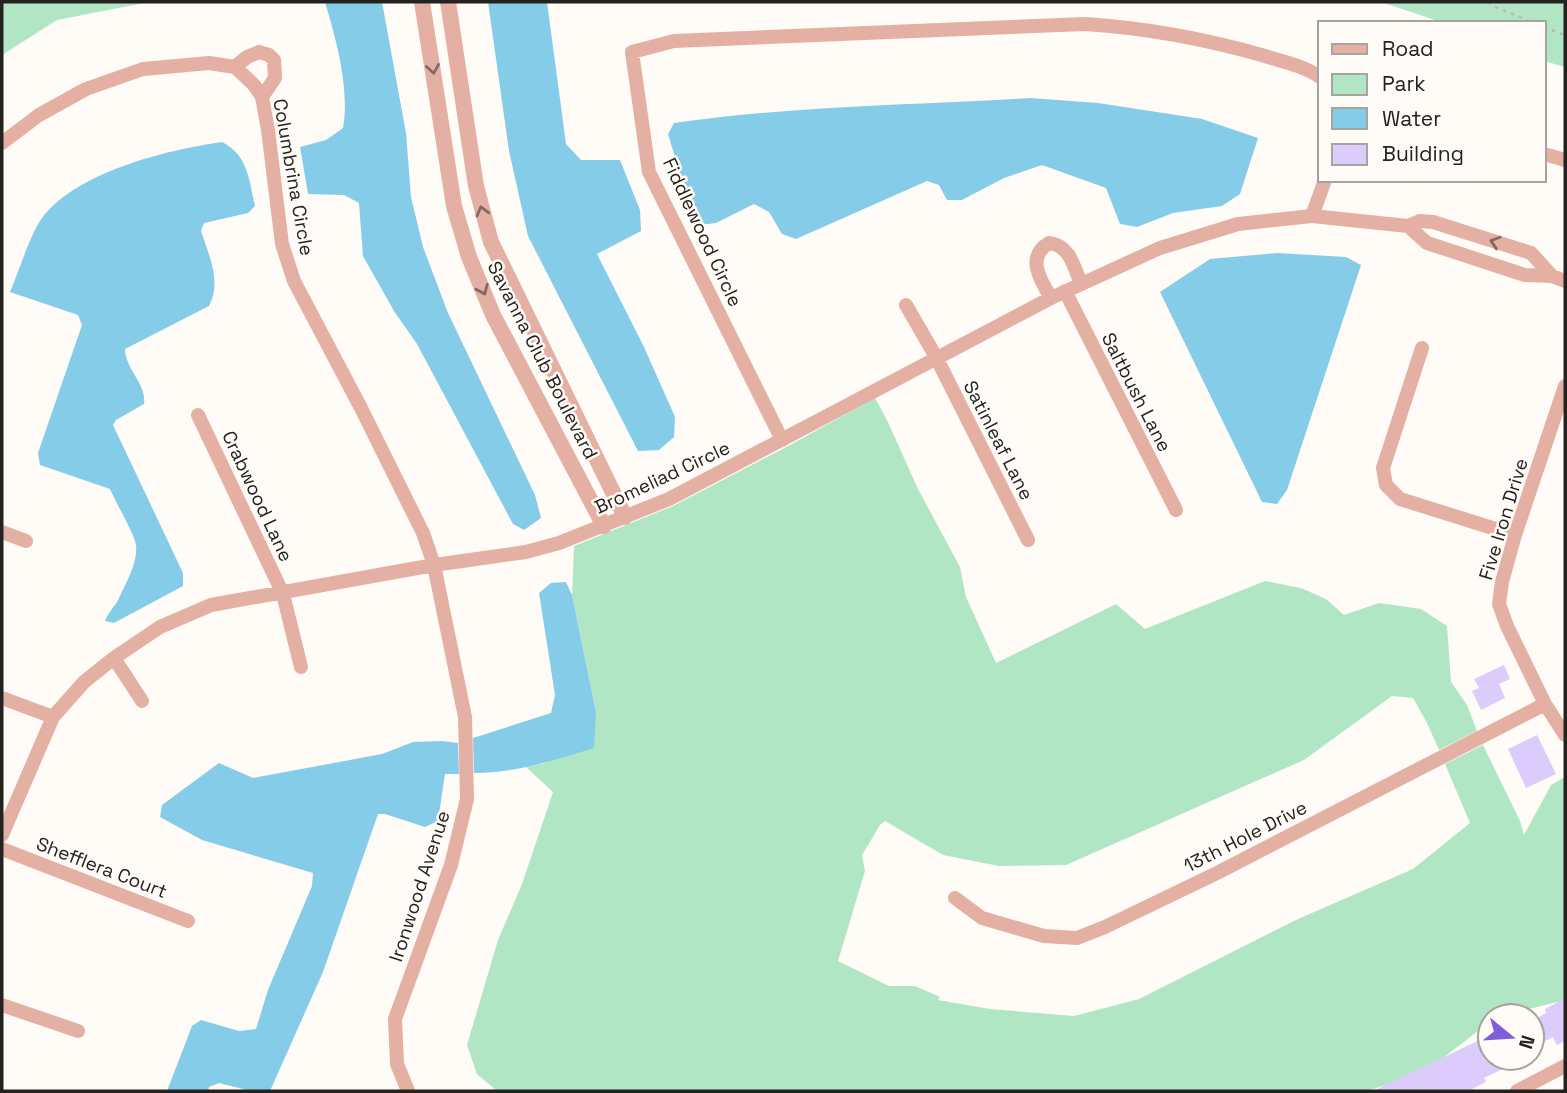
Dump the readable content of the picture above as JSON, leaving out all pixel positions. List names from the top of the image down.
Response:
{
  "streets": {
    "street": [
      "Columbrina Circle",
      "Fiddlewood Circle",
      "Savanna Club Boulevard",
      "Saltbush Lane",
      "Satinleaf Lane",
      "Bromeliad Circle",
      "Crabwood Lane",
      "Five Iron Drive",
      "13th Hole Drive",
      "Shefflera Court",
      "Ironwood Avenue"
    ]
  },
  "crossings": [
    ["Columbrina Circle", "Bromeliad Circle"],
    ["Columbrina Circle", "Ironwood Avenue"],
    ["Fiddlewood Circle", "Bromeliad Circle"],
    ["Savanna Club Boulevard", "Bromeliad Circle"],
    ["Saltbush Lane", "Bromeliad Circle"],
    ["Satinleaf Lane", "Bromeliad Circle"],
    ["Bromeliad Circle", "Crabwood Lane"],
    ["Bromeliad Circle", "Ironwood Avenue"],
    ["Five Iron Drive", "13th Hole Drive"]
  ],
  "legend": [
    "Road",
    "Park",
    "Water",
    "Building"
  ],
  "north": "right"
}
